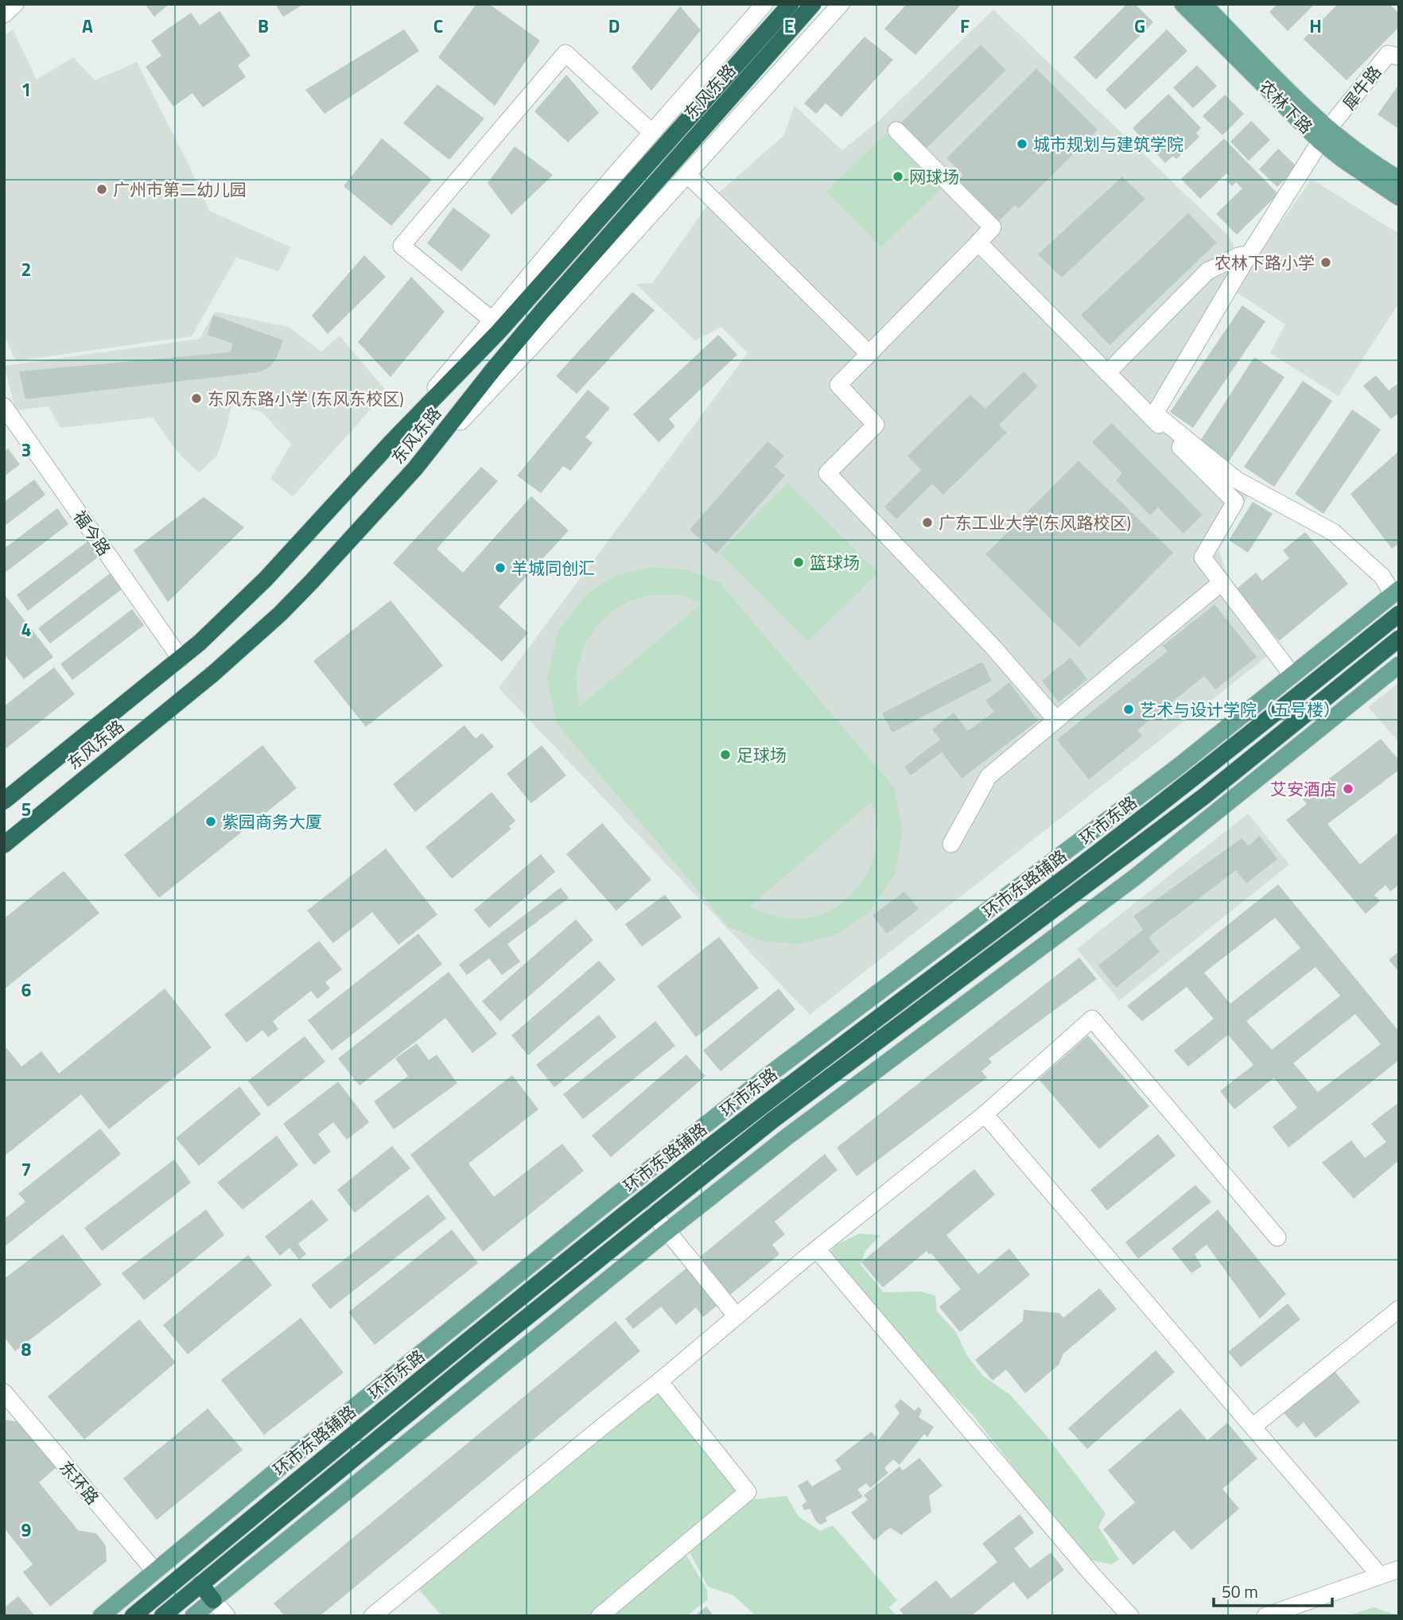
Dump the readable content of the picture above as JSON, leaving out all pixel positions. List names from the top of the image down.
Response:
{
  "streets": {
    "highway": ["东风东路", "环市东路"],
    "main road": ["农林下路", "环市东路辅路"],
    "street": ["犀牛路", "福今路", "东环路"]
  },
  "crossings": [
    ["犀牛路", "农林下路"],
    ["犀牛路", "环市东路辅路"],
    ["东风东路", "福今路"],
    ["环市东路辅路", "东环路"]
  ],
  "places": [
    "城市规划与建筑学院",
    "网球场",
    "广州市第二幼儿园",
    "农林下路小学",
    "东风东路小学 (东风东校区)",
    "广东工业大学(东风路校区)",
    "篮球场",
    "羊城同创汇",
    "艺术与设计学院（五号楼）",
    "足球场",
    "艾安酒店",
    "紫园商务大厦"
  ],
  "scale_bar": "50 m",
  "grid": {
    "columns": [
      "A",
      "B",
      "C",
      "D",
      "E",
      "F",
      "G",
      "H"
    ],
    "rows": [
      "1",
      "2",
      "3",
      "4",
      "5",
      "6",
      "7",
      "8",
      "9"
    ]
  }
}
